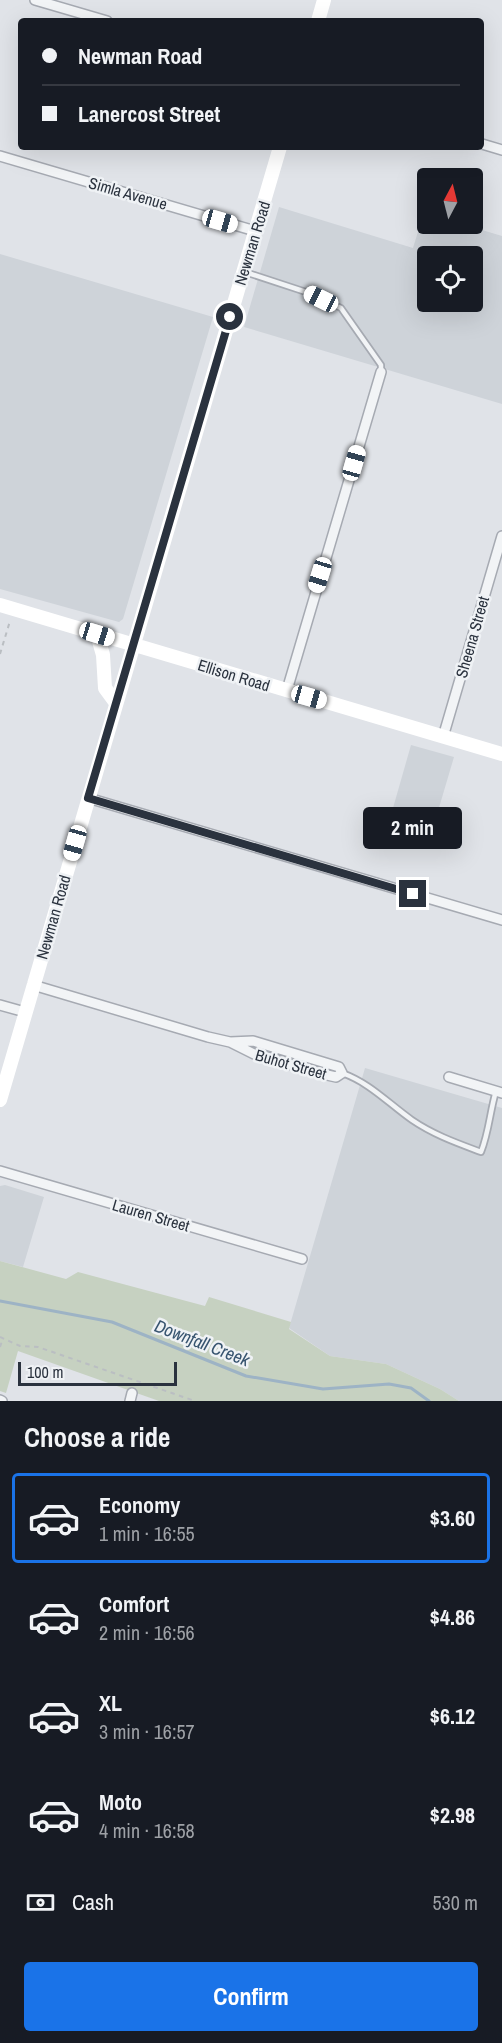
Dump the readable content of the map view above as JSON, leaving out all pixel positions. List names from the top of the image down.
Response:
{
  "streets": {
    "main road": ["Newman Road", "Ellison Road"],
    "street": [
      "Simla Avenue",
      "Sheena Street",
      "Buhot Street",
      "Lauren Street"
    ]
  },
  "crossings": [
    ["Simla Avenue", "Newman Road"],
    ["Newman Road", "Ellison Road"],
    ["Newman Road", "Buhot Street"],
    ["Sheena Street", "Ellison Road"]
  ],
  "water": ["Downfall Creek"],
  "scale_bar": "100 m",
  "north": "top",
  "page": {
    "banner": ["Newman Road", "Lanercost Street"],
    "bubble": "2 min",
    "scale": "100 m",
    "heading": "Choose a ride",
    "list": [
      {
        "name": "Economy",
        "note": "1 min · 16:55",
        "value": "$3.60"
      },
      {
        "name": "Comfort",
        "note": "2 min · 16:56",
        "value": "$4.86"
      },
      {
        "name": "XL",
        "note": "3 min · 16:57",
        "value": "$6.12"
      },
      {
        "name": "Moto",
        "note": "4 min · 16:58",
        "value": "$2.98"
      }
    ],
    "pay": ["Cash", "530 m"],
    "buttons": "Confirm"
  }
}
